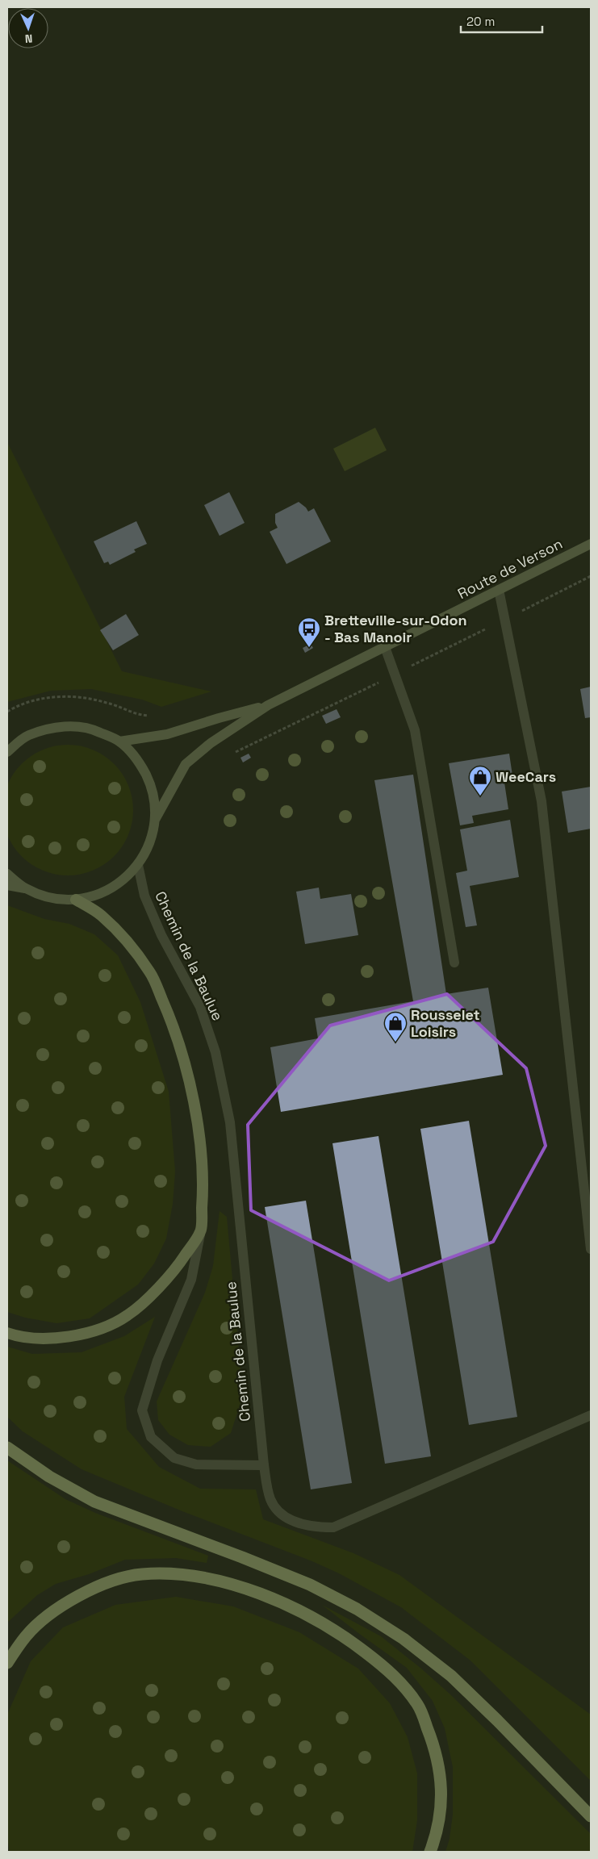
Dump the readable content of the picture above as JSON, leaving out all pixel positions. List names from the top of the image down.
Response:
{
  "streets": {
    "main road": ["Route de Verson"],
    "street": ["Chemin de la Baulue"]
  },
  "places": {
    "bus stop": ["Bretteville-sur-Odon - Bas Manoir"],
    "shop": ["WeeCars", "Rousselet Loisirs"]
  },
  "scale_bar": "20 m",
  "north": "bottom"
}
